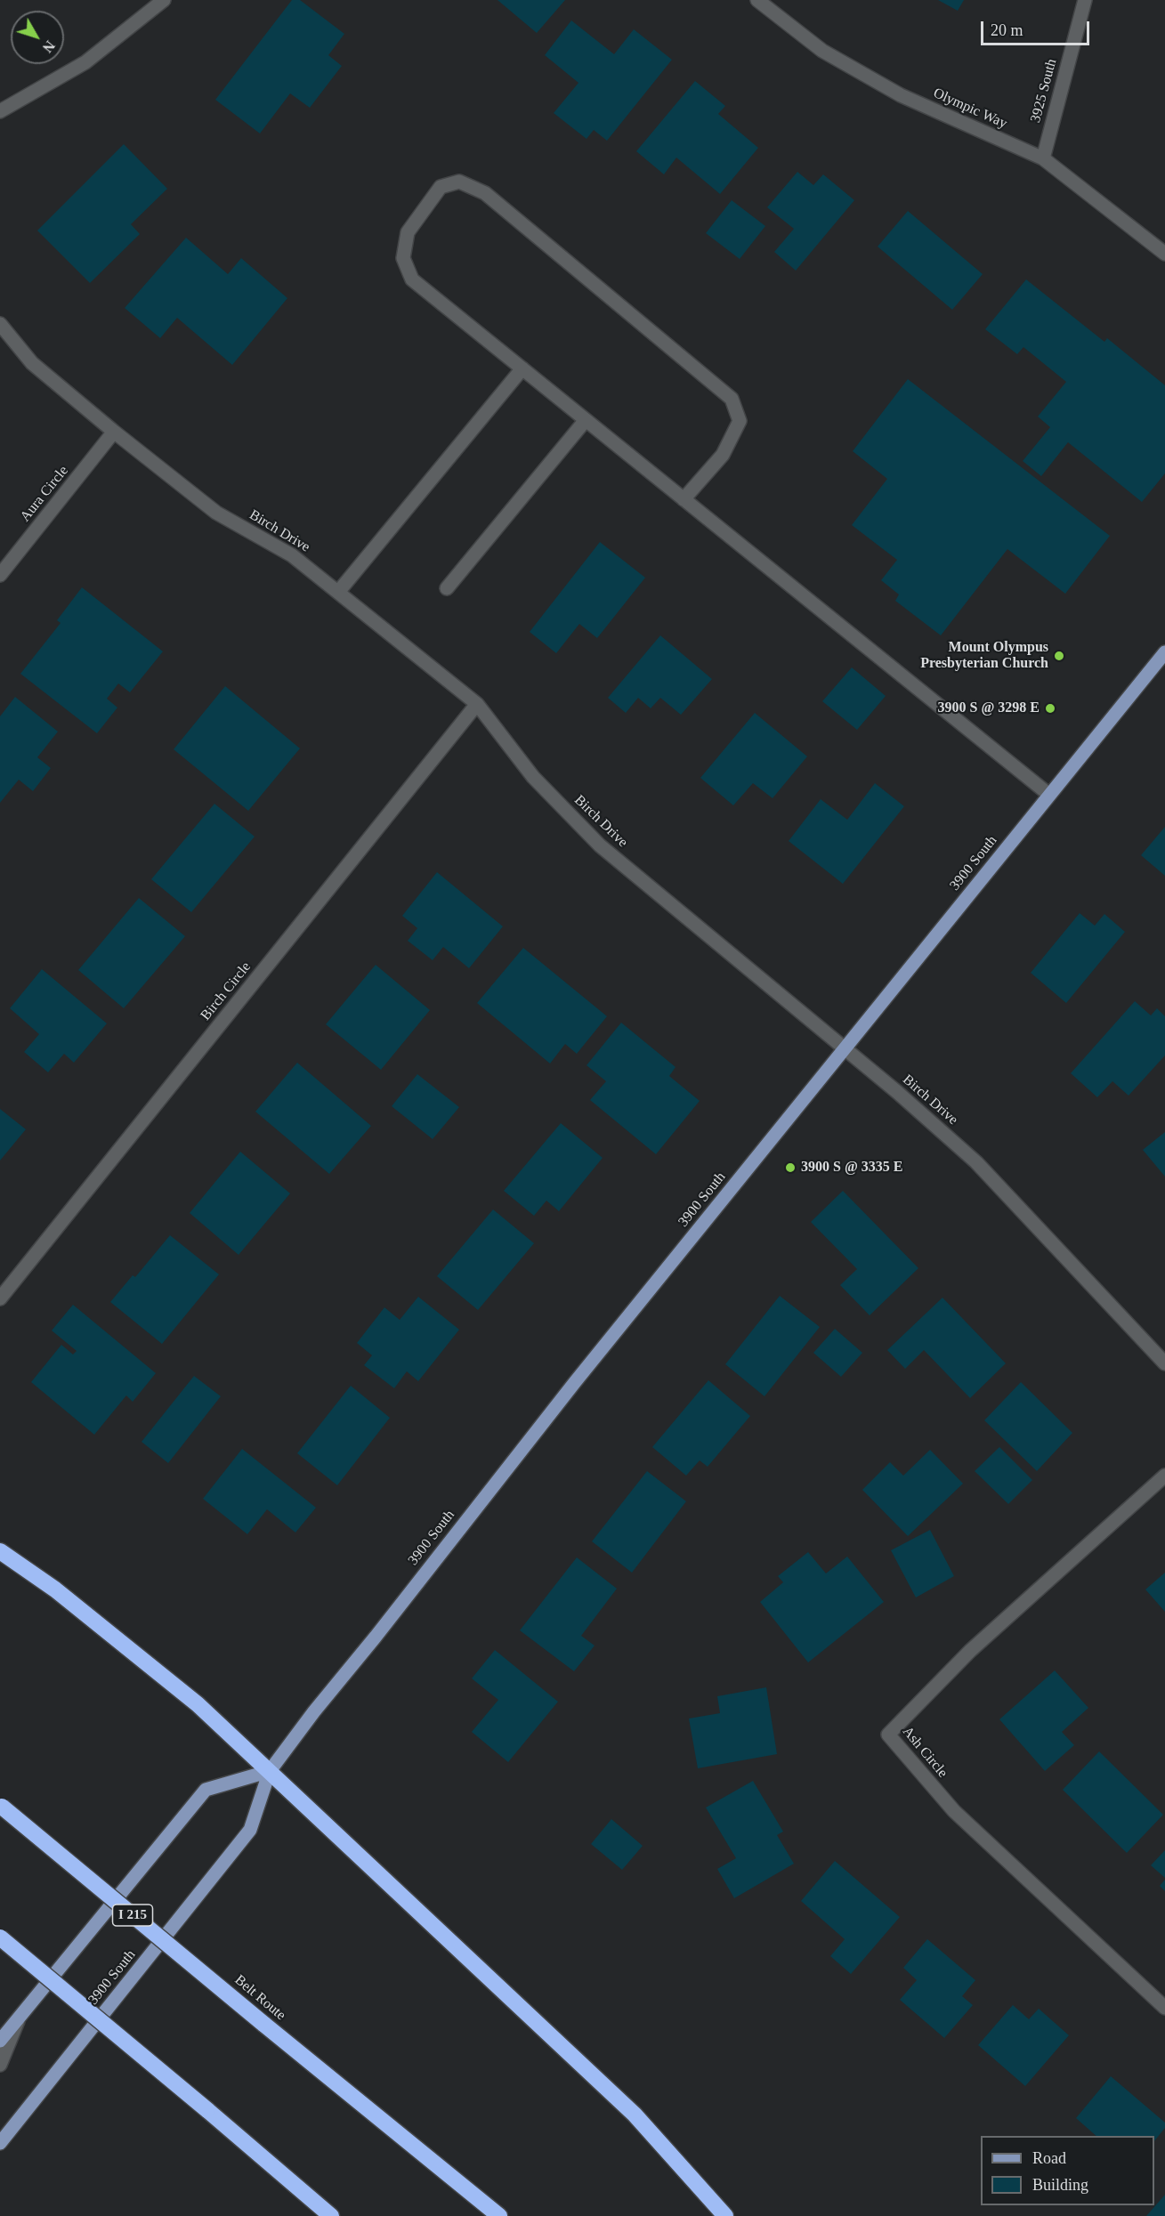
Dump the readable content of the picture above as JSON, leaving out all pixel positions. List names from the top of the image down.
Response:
{
  "streets": {
    "highway": ["I 215", "Belt Route"],
    "main road": ["3900 South"],
    "street": [
      "3925 South",
      "Olympic Way",
      "Aura Circle",
      "Birch Drive",
      "Birch Circle",
      "Ash Circle"
    ]
  },
  "crossings": [
    ["3925 South", "Olympic Way"],
    ["Aura Circle", "Birch Drive"],
    ["Birch Drive", "3900 South"],
    ["Birch Drive", "Birch Circle"]
  ],
  "places": ["Mount Olympus Presbyterian Church", "3900 S @ 3298 E", "3900 S @ 3335 E"],
  "legend": ["Road", "Building"],
  "scale_bar": "20 m",
  "north": "bottom right"
}
